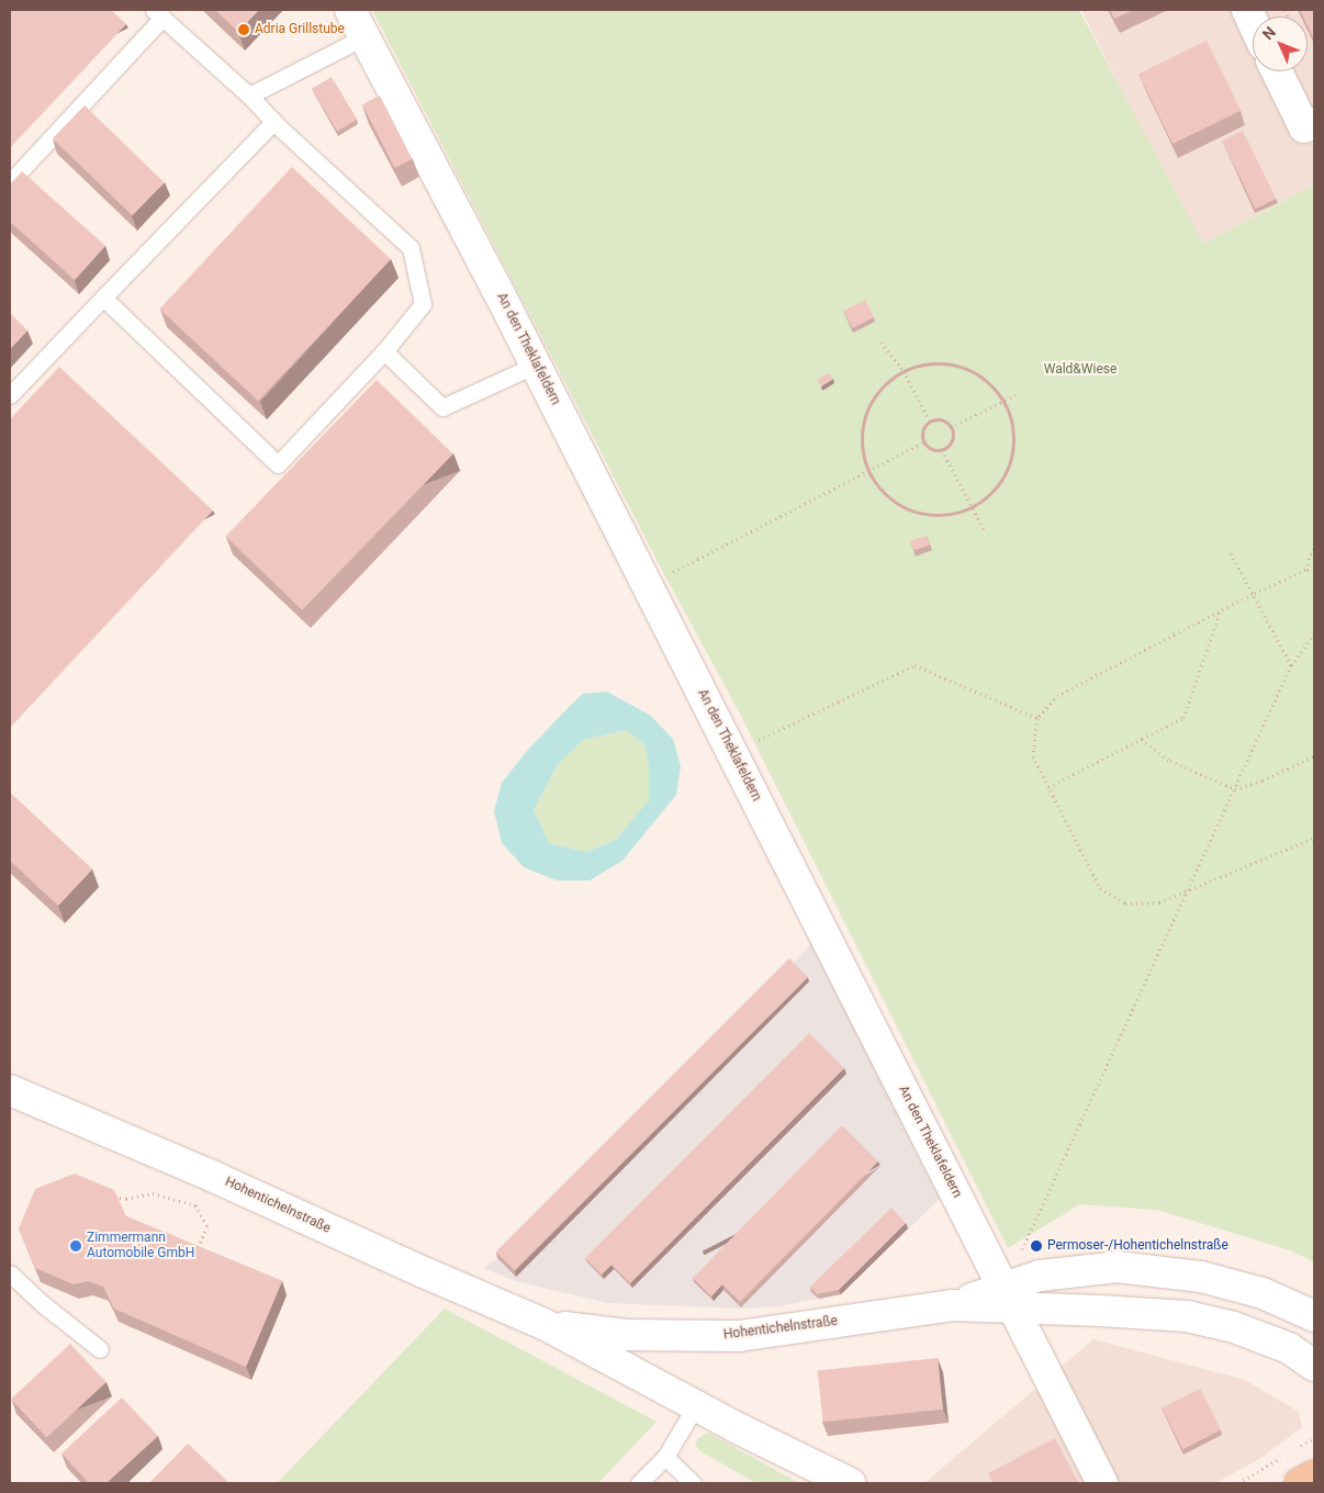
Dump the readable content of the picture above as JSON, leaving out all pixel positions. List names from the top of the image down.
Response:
{
  "streets": {
    "main road": ["An den Theklafeldern", "Hohentichelnstraße"]
  },
  "crossings": [
    ["An den Theklafeldern", "Hohentichelnstraße"]
  ],
  "parks": ["Wald&Wiese"],
  "places": ["Adria Grillstube", "Zimmermann Automobile GmbH", "Permoser-/Hohentichelnstraße"],
  "north": "top left"
}
